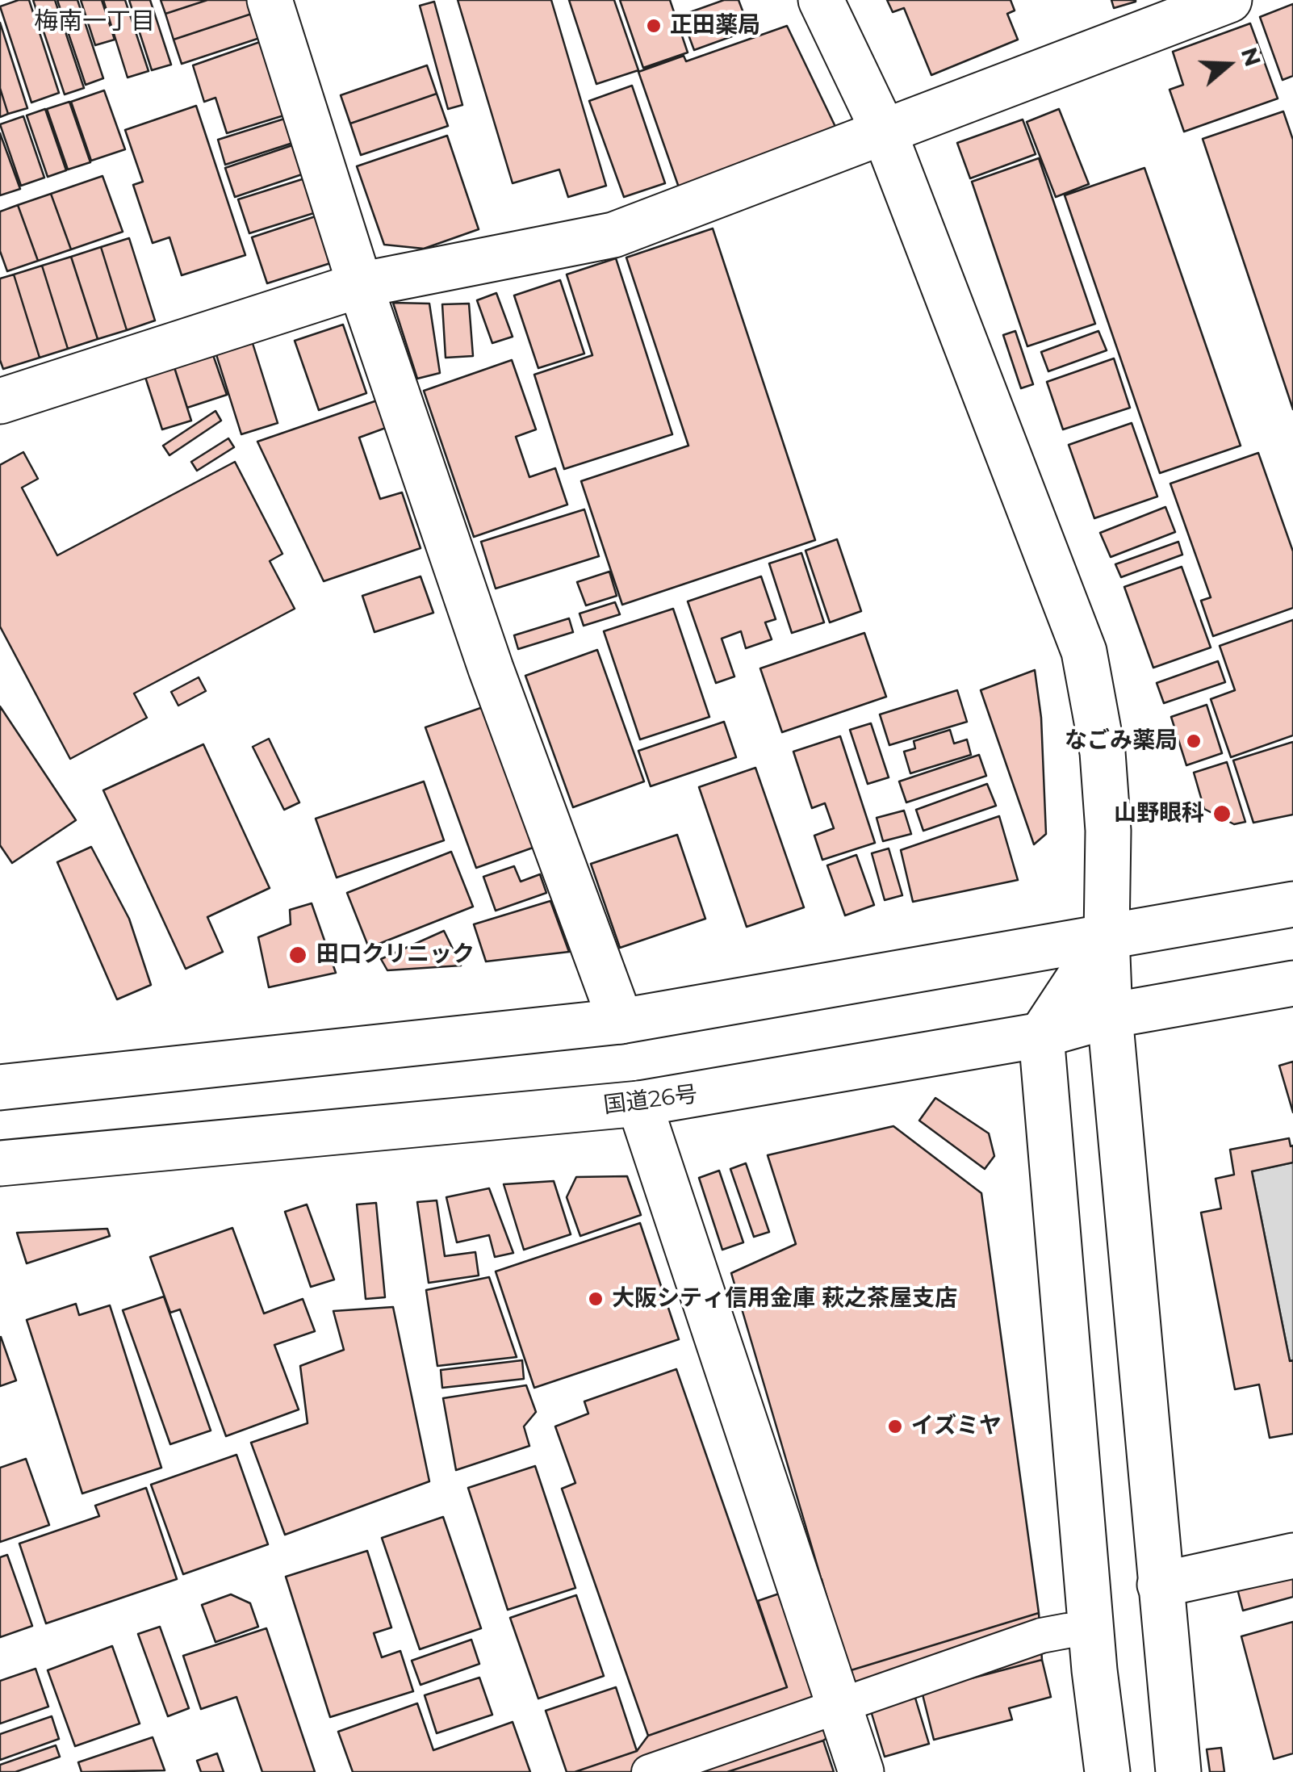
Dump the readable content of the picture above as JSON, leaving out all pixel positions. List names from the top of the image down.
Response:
{
  "streets": {
    "main road": ["国道26号"]
  },
  "districts": ["梅南一丁目"],
  "places": [
    "正田薬局",
    "なごみ薬局",
    "山野眼科",
    "田口クリニック",
    "大阪シティ信用金庫 萩之茶屋支店",
    "イズミヤ"
  ],
  "north": "right"
}
